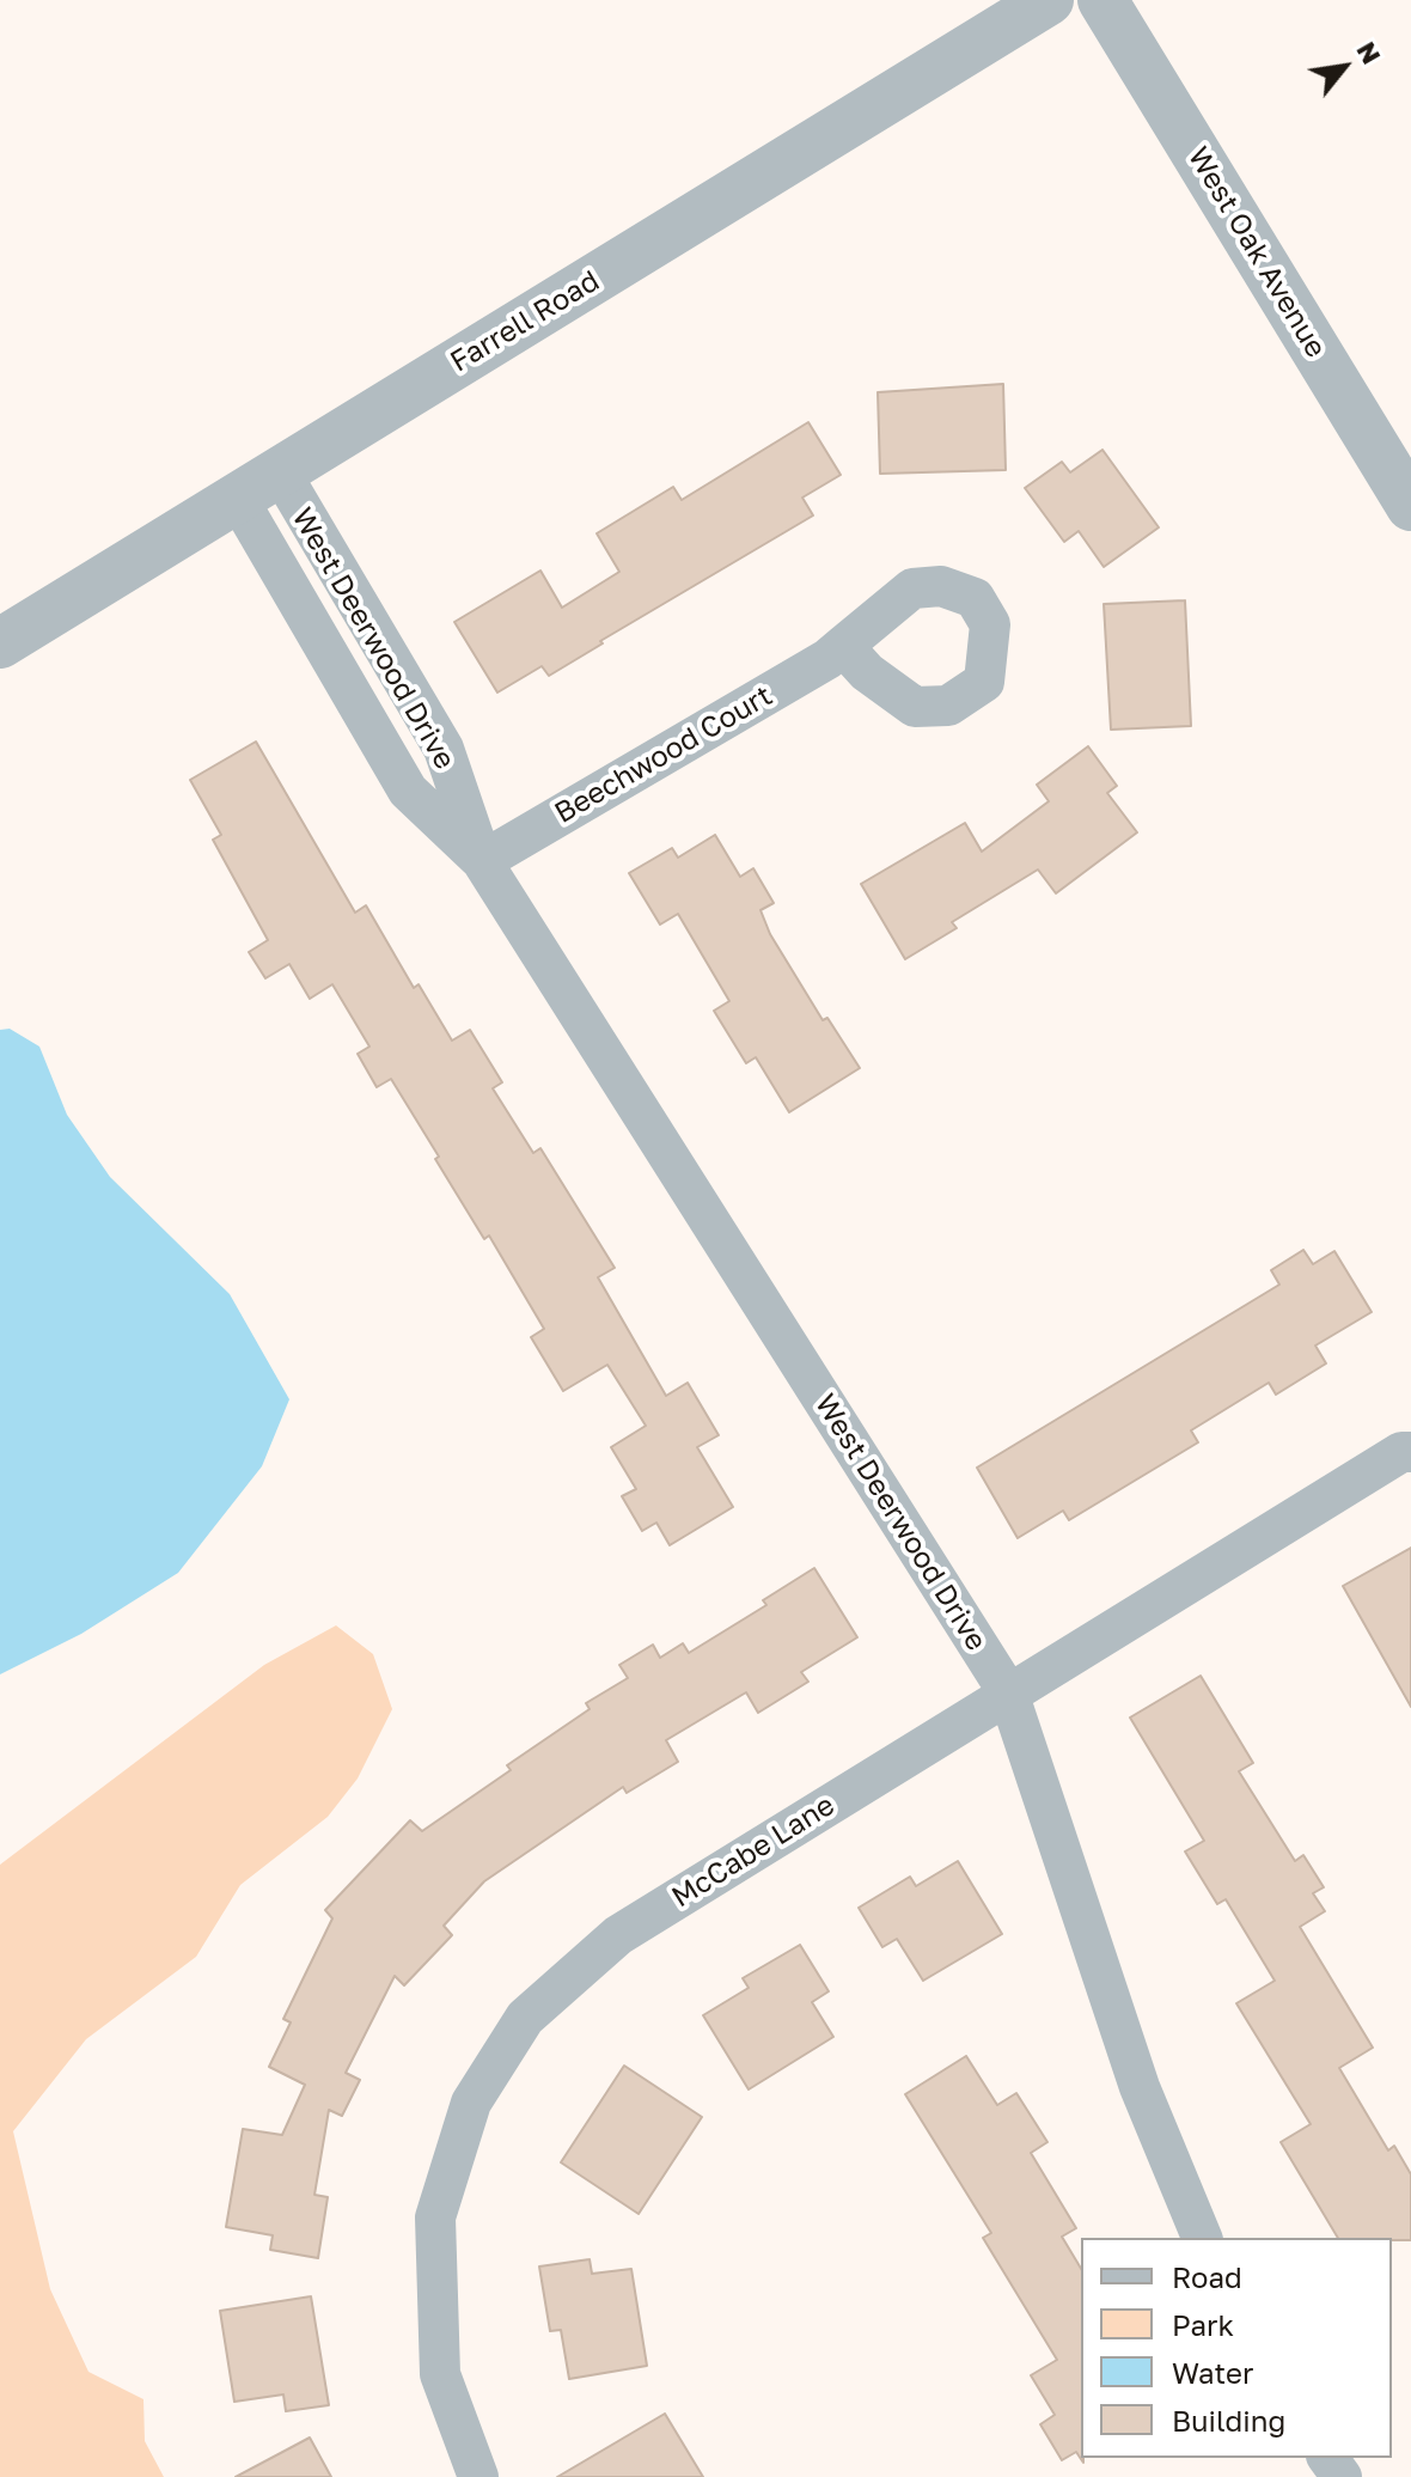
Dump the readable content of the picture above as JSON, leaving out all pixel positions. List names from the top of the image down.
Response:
{
  "streets": {
    "street": [
      "West Oak Avenue",
      "Farrell Road",
      "West Deerwood Drive",
      "Beechwood Court",
      "McCabe Lane"
    ]
  },
  "crossings": [
    ["Farrell Road", "West Deerwood Drive"],
    ["West Deerwood Drive", "Beechwood Court"],
    ["West Deerwood Drive", "McCabe Lane"]
  ],
  "legend": [
    "Road",
    "Park",
    "Water",
    "Building"
  ],
  "north": "top right"
}
